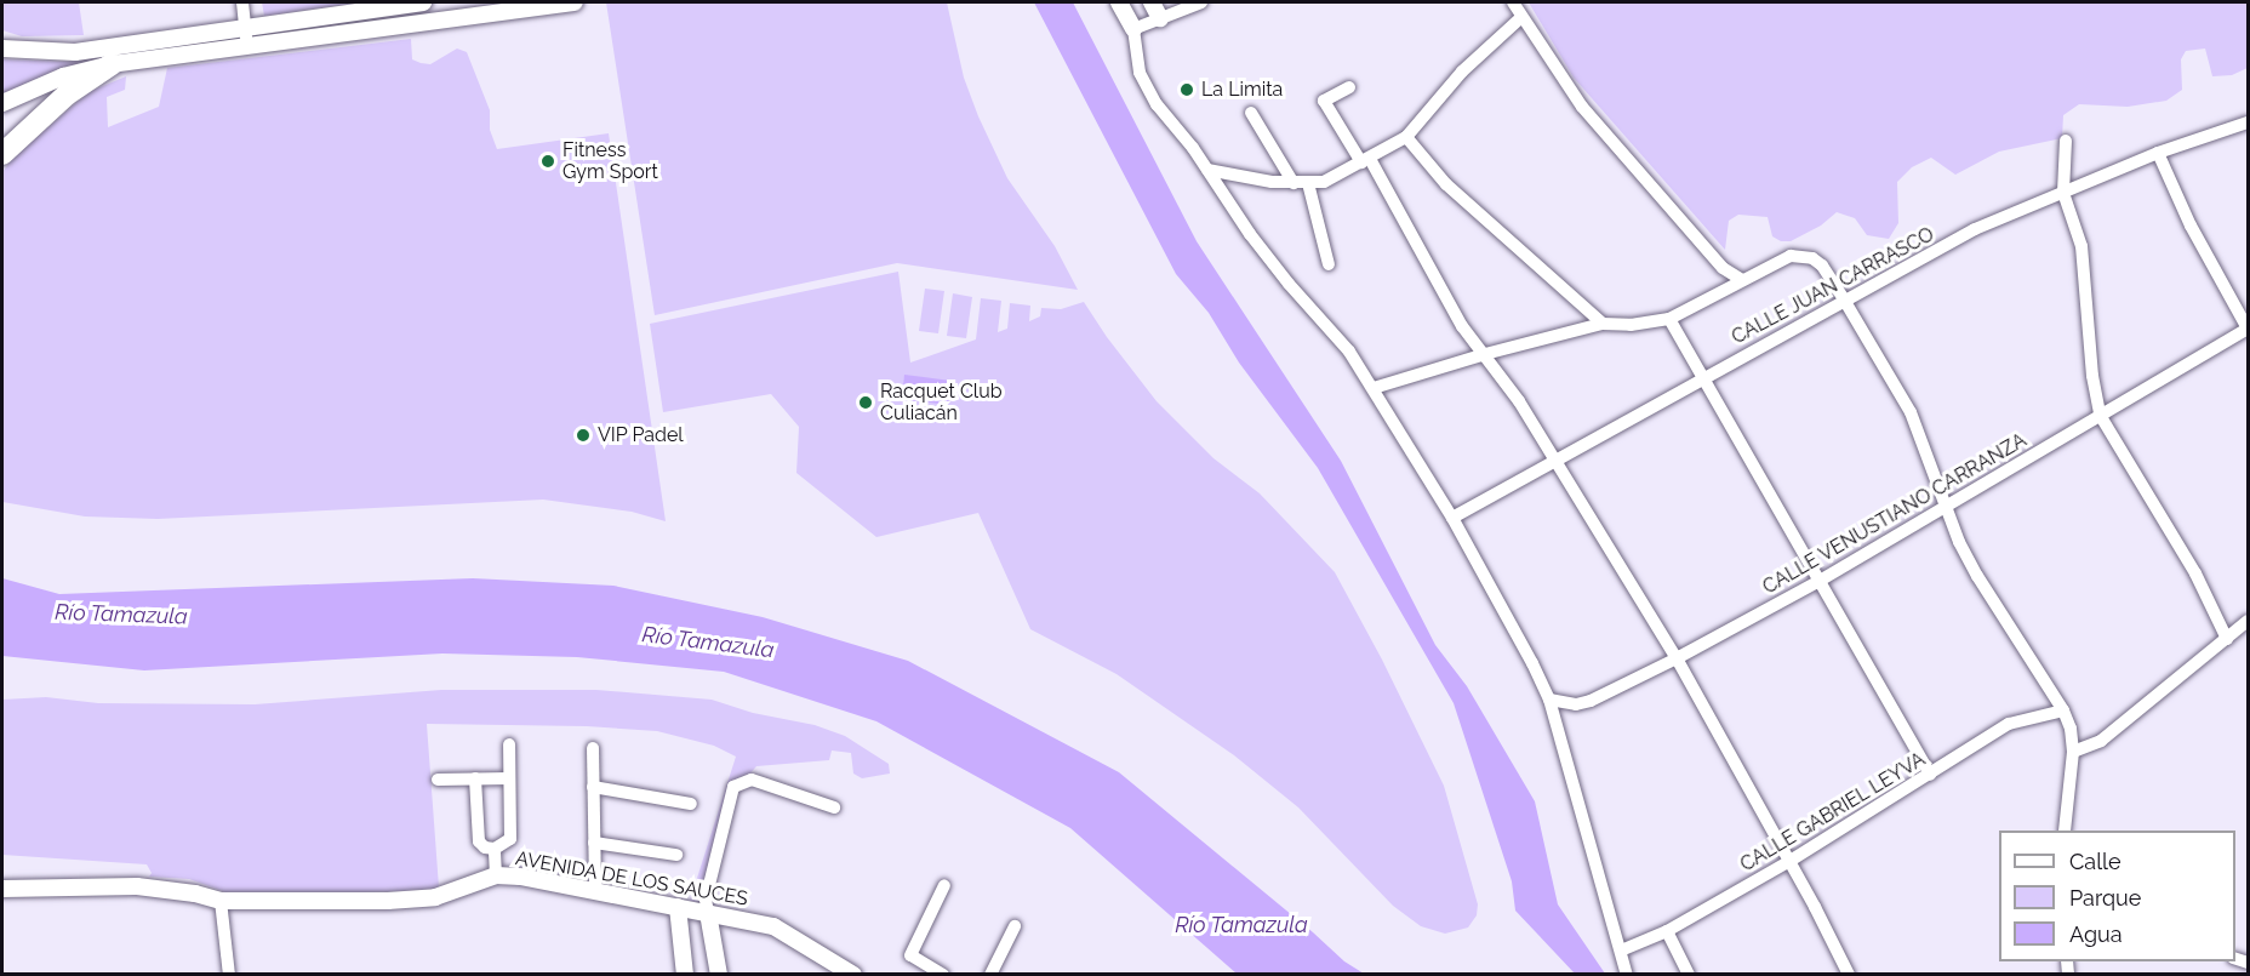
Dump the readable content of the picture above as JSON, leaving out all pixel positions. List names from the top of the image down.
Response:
{
  "streets": {
    "street": [
      "CALLE JUAN CARRASCO",
      "CALLE VENUSTIANO CARRANZA",
      "CALLE GABRIEL LEYVA",
      "AVENIDA DE LOS SAUCES"
    ]
  },
  "water": ["Río Tamazula"],
  "places": [
    "La Limita",
    "Fitness Gym Sport",
    "Racquet Club Culiacán",
    "VIP Padel"
  ],
  "legend": ["Calle", "Parque", "Agua"]
}
